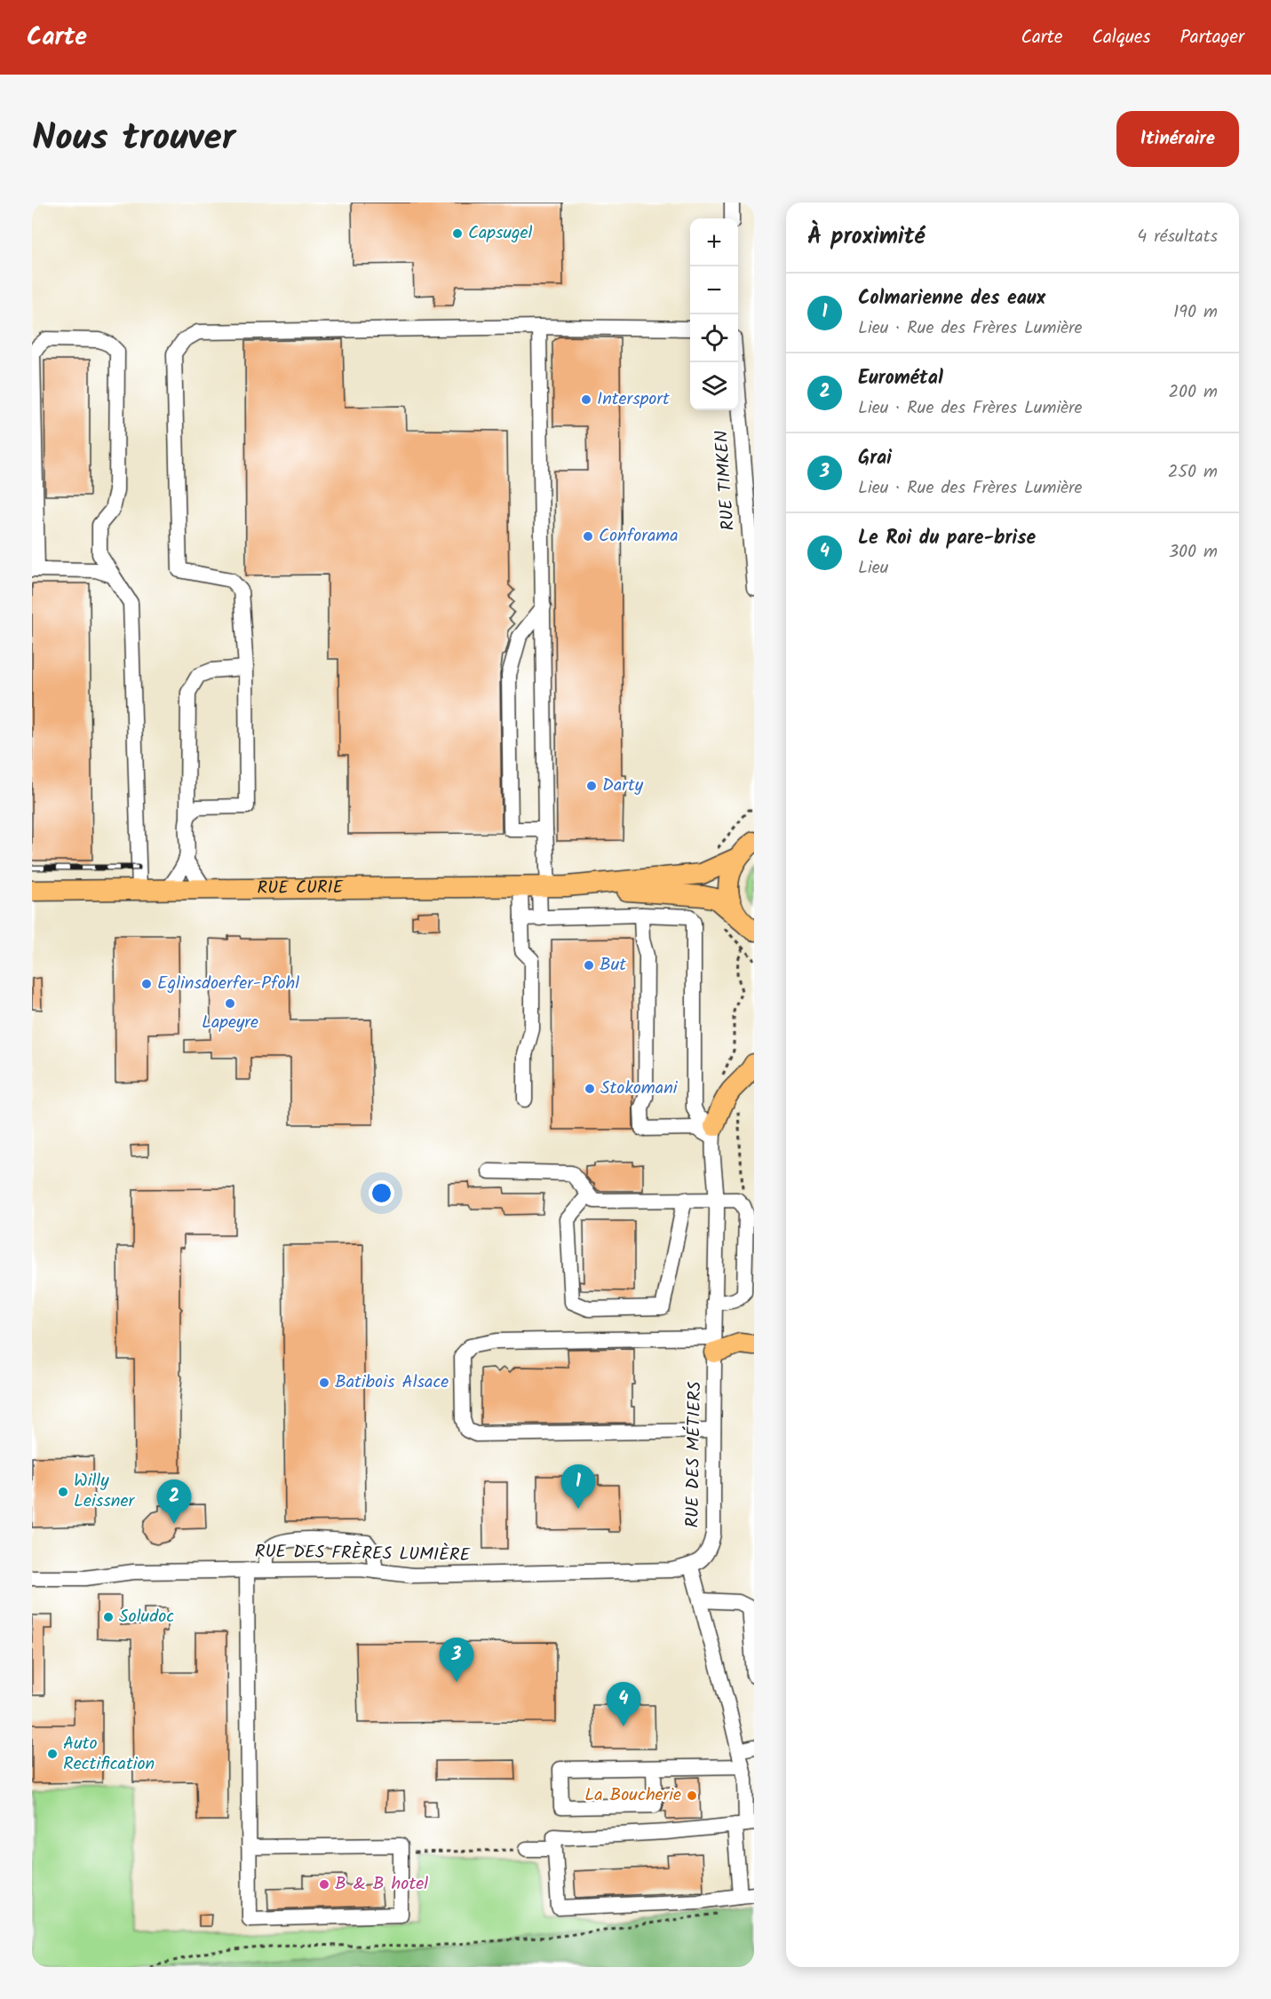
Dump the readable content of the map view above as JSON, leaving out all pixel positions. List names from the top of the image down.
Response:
{
  "streets": {
    "main road": ["RUE CURIE"],
    "street": ["RUE TIMKEN", "RUE DES MÉTIERS", "RUE DES FRÈRES LUMIÈRE"]
  },
  "crossings": [
    ["RUE DES MÉTIERS", "RUE DES FRÈRES LUMIÈRE"]
  ],
  "places": [
    "Capsugel",
    "Intersport",
    "Conforama",
    "Darty",
    "But",
    "Eglinsdoerfer-Pfohl",
    "Lapeyre",
    "Stokomani",
    "Batibois Alsace",
    "Willy Leissner",
    "Soludoc",
    "Auto Rectification",
    "La Boucherie",
    "B & B hotel"
  ],
  "page": {
    "header": "Carte",
    "nav": ["Carte", "Calques", "Partager"],
    "title": "Nous trouver",
    "buttons": "Itinéraire",
    "heading": ["À proximité", "4 résultats"],
    "map_buttons": ["+", "−"],
    "list": [
      {
        "mark": "1",
        "name": "Colmarienne des eaux",
        "note": "Lieu · Rue des Frères Lumière",
        "value": "190 m"
      },
      {
        "mark": "2",
        "name": "Eurométal",
        "note": "Lieu · Rue des Frères Lumière",
        "value": "200 m"
      },
      {
        "mark": "3",
        "name": "Grai",
        "note": "Lieu · Rue des Frères Lumière",
        "value": "250 m"
      },
      {
        "mark": "4",
        "name": "Le Roi du pare-brise",
        "note": "Lieu",
        "value": "300 m"
      }
    ],
    "pins": [
      "1",
      "2",
      "3",
      "4"
    ]
  }
}
